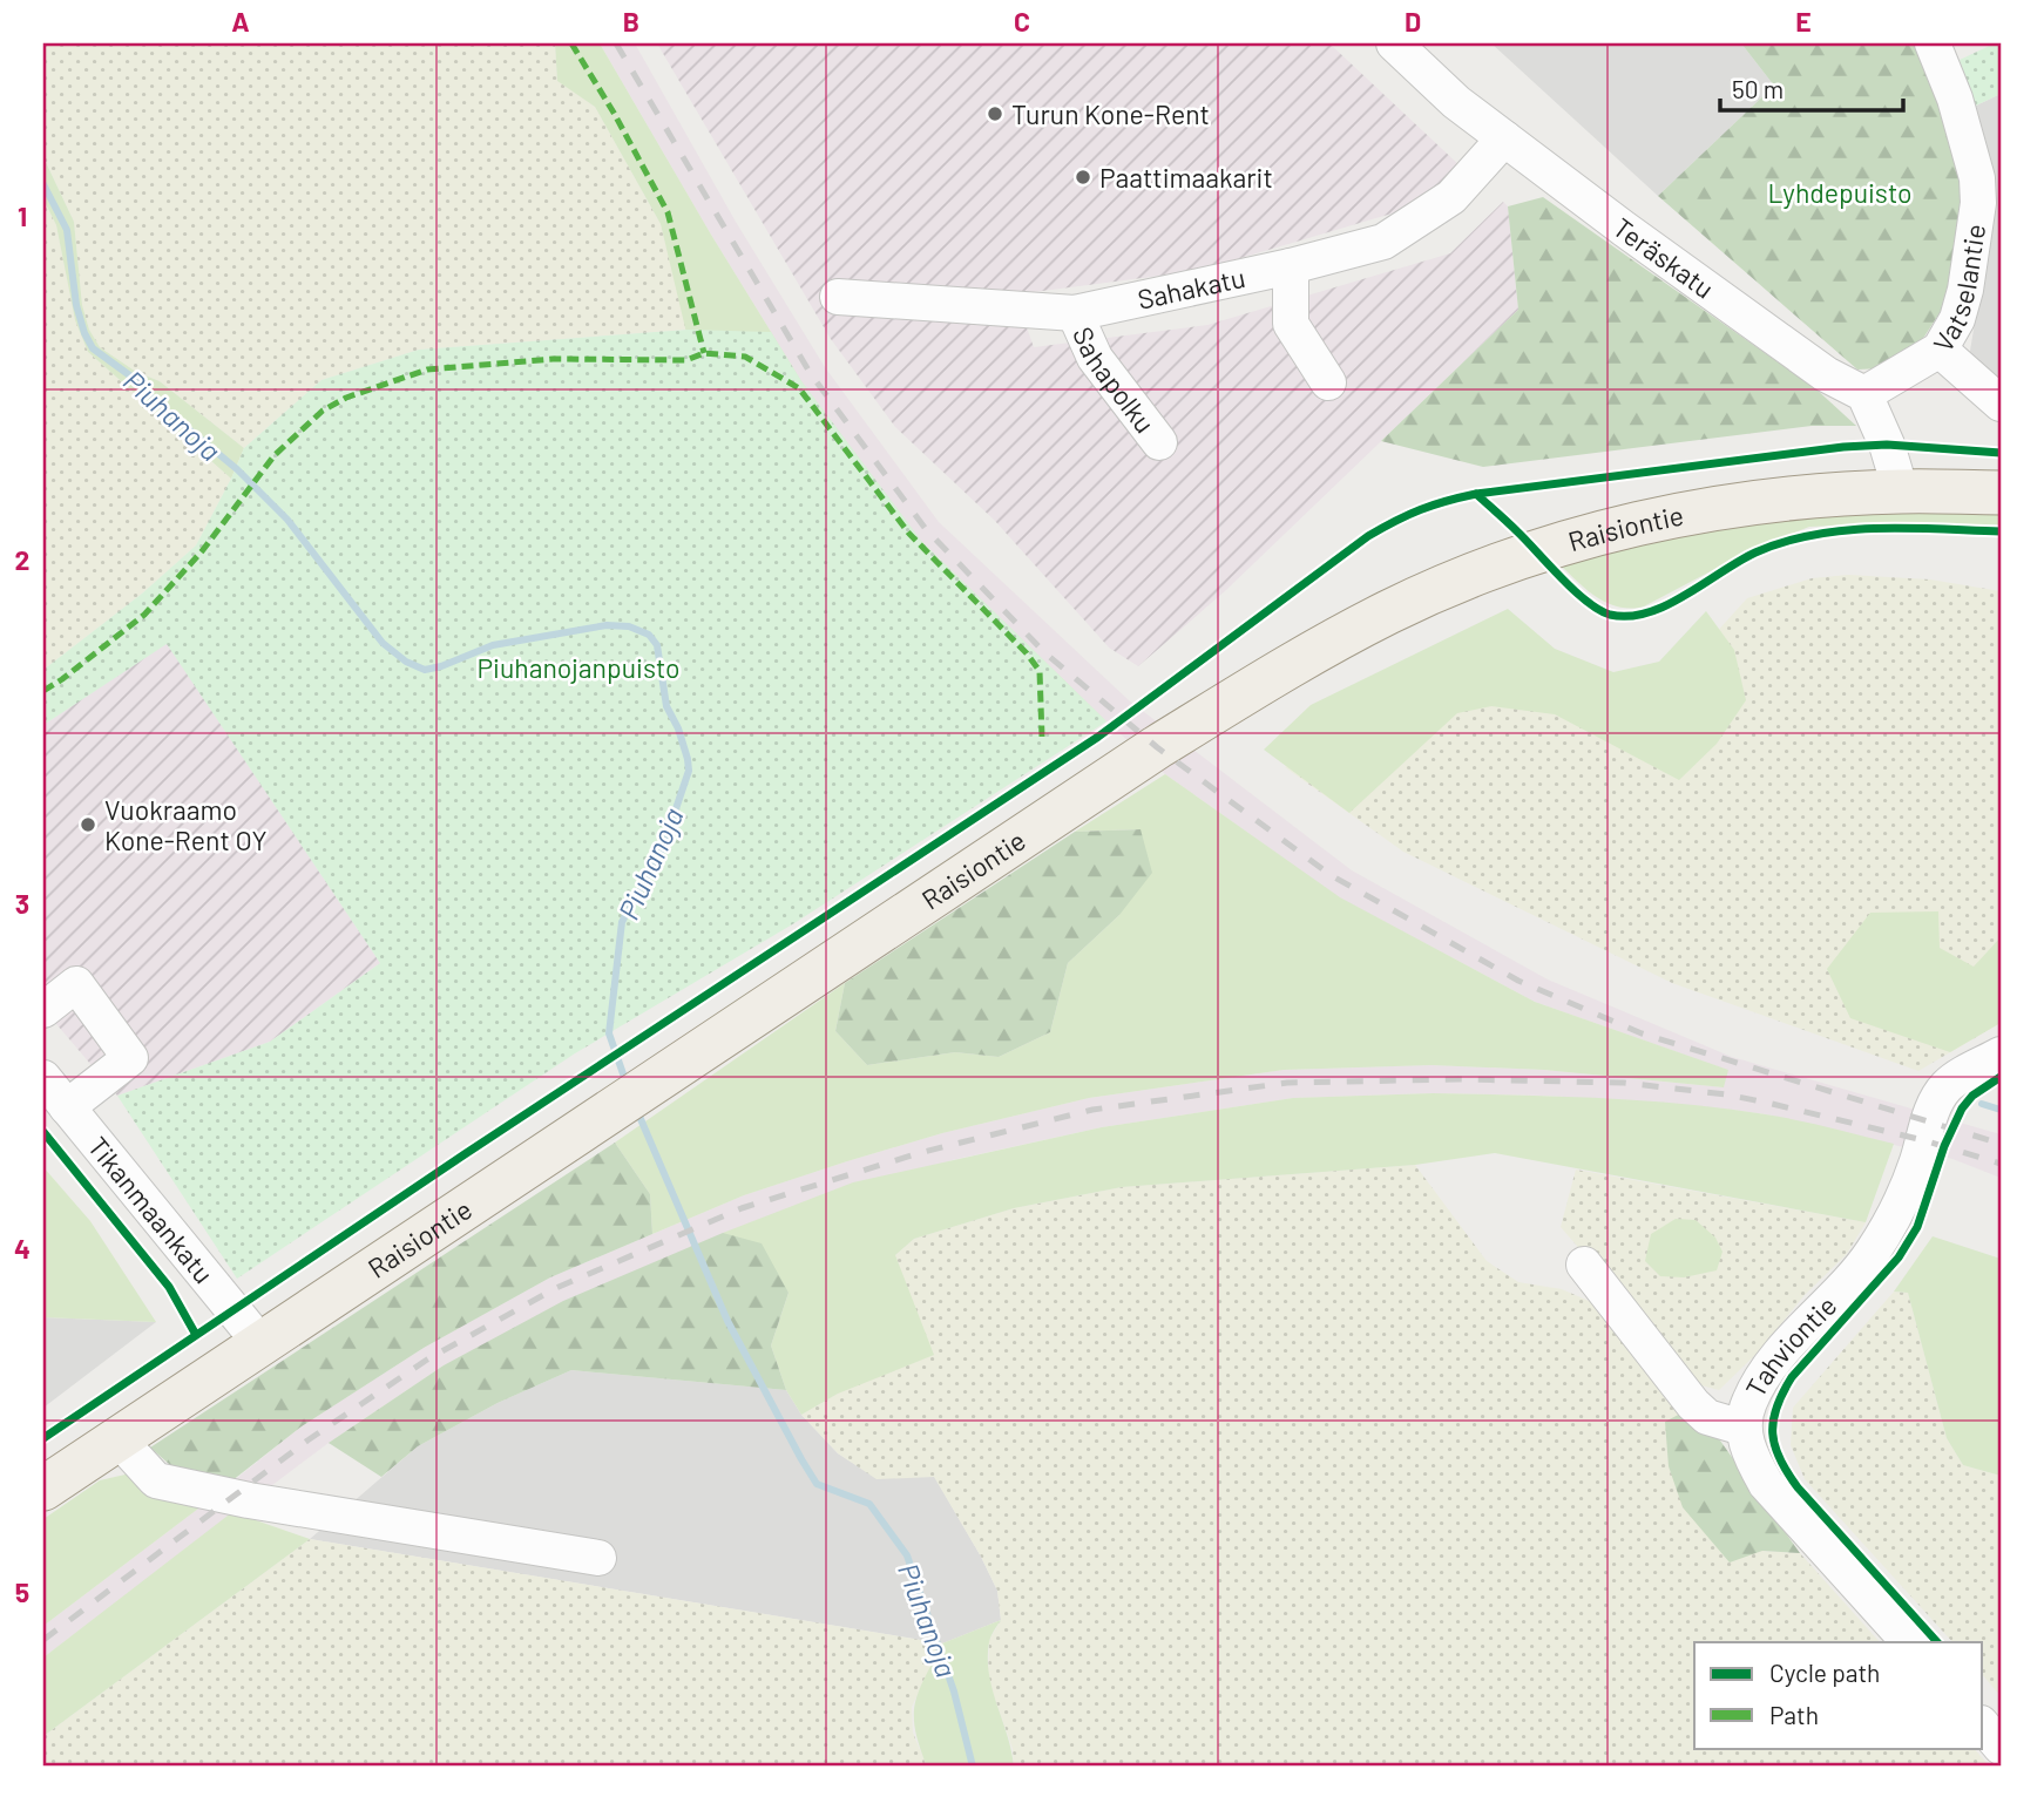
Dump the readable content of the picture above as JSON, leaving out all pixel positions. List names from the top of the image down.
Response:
{
  "streets": {
    "main road": ["Raisiontie"],
    "street": [
      "Teräskatu",
      "Vatselantie",
      "Sahakatu",
      "Sahapolku",
      "Tikanmaankatu",
      "Tahviontie"
    ]
  },
  "crossings": [
    ["Teräskatu", "Vatselantie"],
    ["Teräskatu", "Sahakatu"],
    ["Sahakatu", "Sahapolku"],
    ["Raisiontie", "Tikanmaankatu"]
  ],
  "water": ["Piuhanoja"],
  "parks": ["Lyhdepuisto", "Piuhanojanpuisto"],
  "places": ["Turun Kone-Rent", "Paattimaakarit", "Vuokraamo Kone-Rent OY"],
  "legend": ["Cycle path", "Path"],
  "scale_bar": "50 m",
  "grid": {
    "columns": [
      "A",
      "B",
      "C",
      "D",
      "E"
    ],
    "rows": [
      "1",
      "2",
      "3",
      "4",
      "5"
    ]
  }
}
